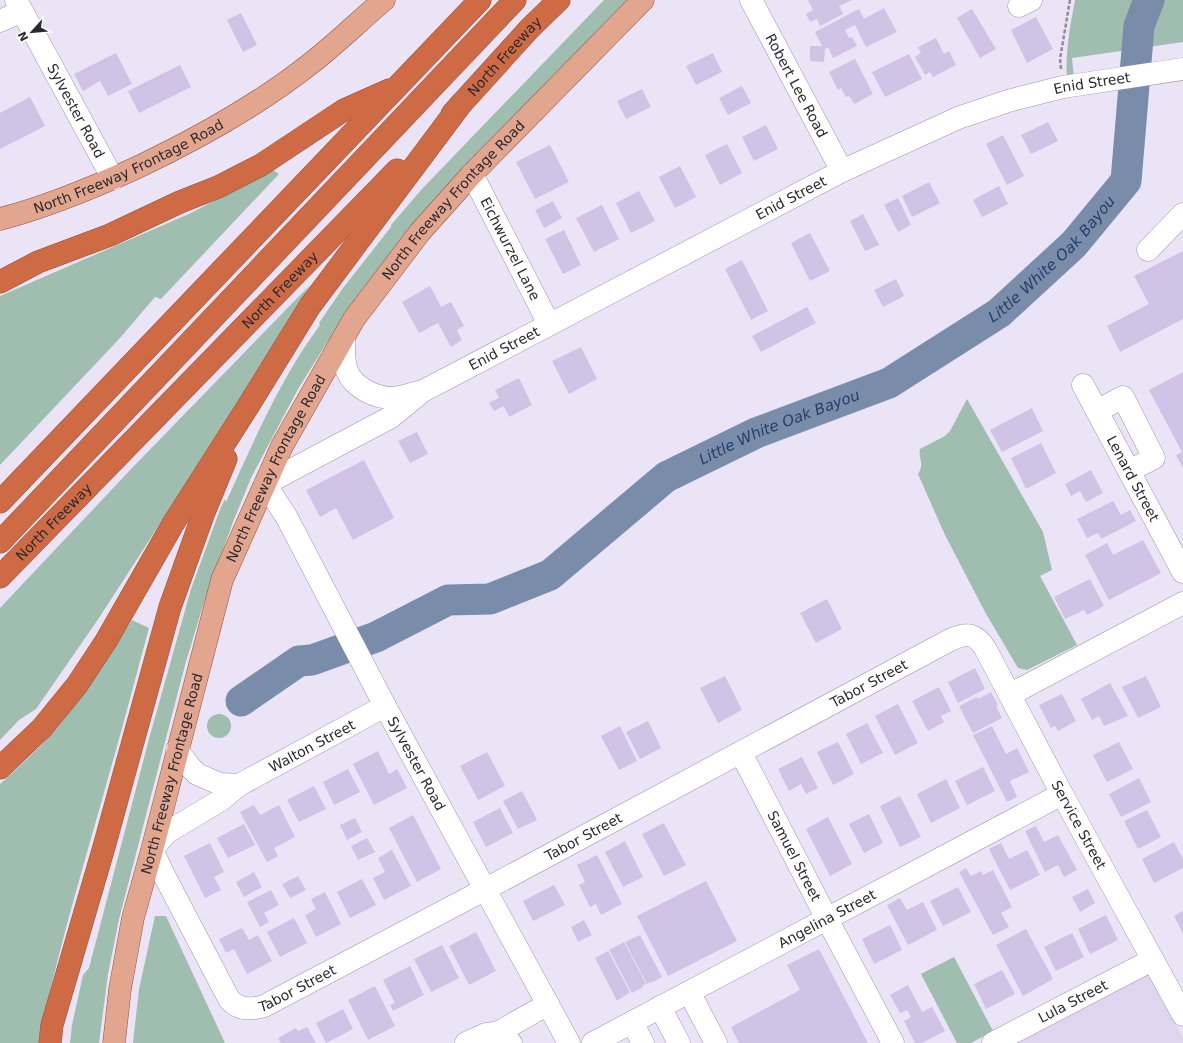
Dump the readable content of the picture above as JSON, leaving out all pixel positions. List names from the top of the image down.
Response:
{
  "streets": {
    "highway": ["North Freeway"],
    "main road": ["North Freeway Frontage Road"],
    "street": [
      "Enid Street",
      "Robert Lee Road",
      "Sylvester Road",
      "Eichwurzel Lane",
      "Lenard Street",
      "Tabor Street",
      "Walton Street",
      "Service Street",
      "Samuel Street",
      "Angelina Street",
      "Lula Street"
    ]
  },
  "crossings": [
    ["Enid Street", "Robert Lee Road"],
    ["Enid Street", "Sylvester Road"],
    ["Enid Street", "North Freeway Frontage Road"],
    ["Enid Street", "Eichwurzel Lane"],
    ["Sylvester Road", "North Freeway Frontage Road"],
    ["Sylvester Road", "Tabor Street"],
    ["Sylvester Road", "Walton Street"],
    ["North Freeway Frontage Road", "Eichwurzel Lane"],
    ["North Freeway Frontage Road", "Tabor Street"],
    ["North Freeway Frontage Road", "Walton Street"],
    ["Tabor Street", "Walton Street"],
    ["Tabor Street", "Service Street"],
    ["Tabor Street", "Samuel Street"],
    ["Service Street", "Angelina Street"],
    ["Service Street", "Lula Street"],
    ["Samuel Street", "Angelina Street"]
  ],
  "water": ["Little White Oak Bayou"],
  "north": "bottom left"
}
